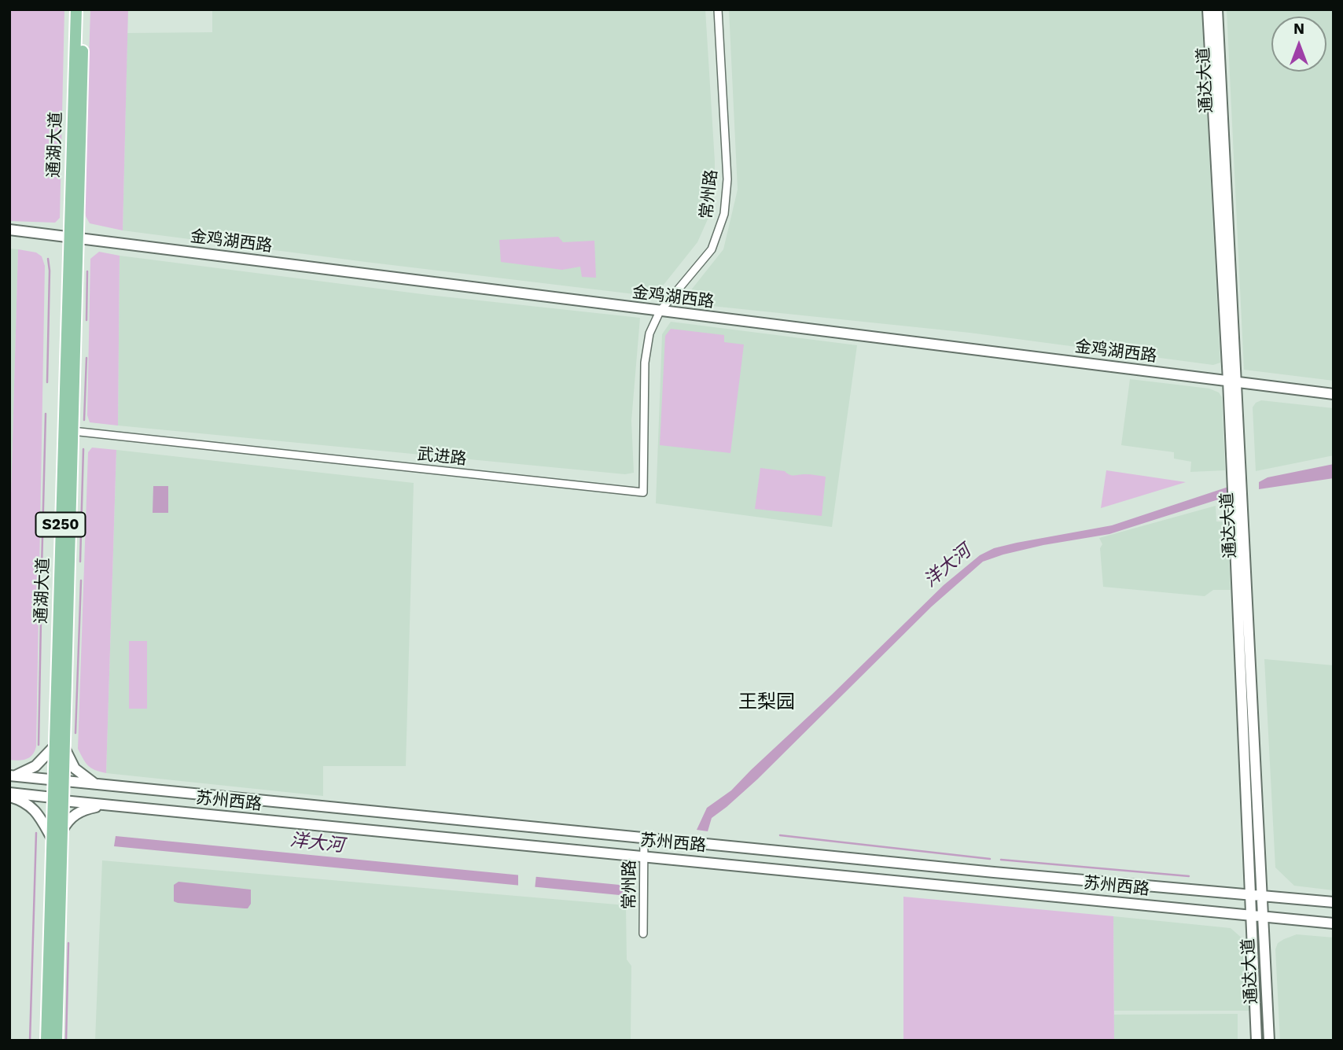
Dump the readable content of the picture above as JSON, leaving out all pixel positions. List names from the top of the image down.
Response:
{
  "streets": {
    "main road": [
      "通达大道",
      "通湖大道",
      "金鸡湖西路",
      "S250",
      "苏州西路"
    ],
    "street": ["常州路", "武进路"]
  },
  "crossings": [
    ["通达大道", "金鸡湖西路"],
    ["通达大道", "苏州西路"],
    ["通湖大道", "金鸡湖西路"],
    ["通湖大道", "武进路"],
    ["通湖大道", "苏州西路"],
    ["常州路", "金鸡湖西路"],
    ["常州路", "武进路"],
    ["常州路", "苏州西路"]
  ],
  "districts": ["王梨园"],
  "water": ["洋大河"],
  "north": "top"
}
